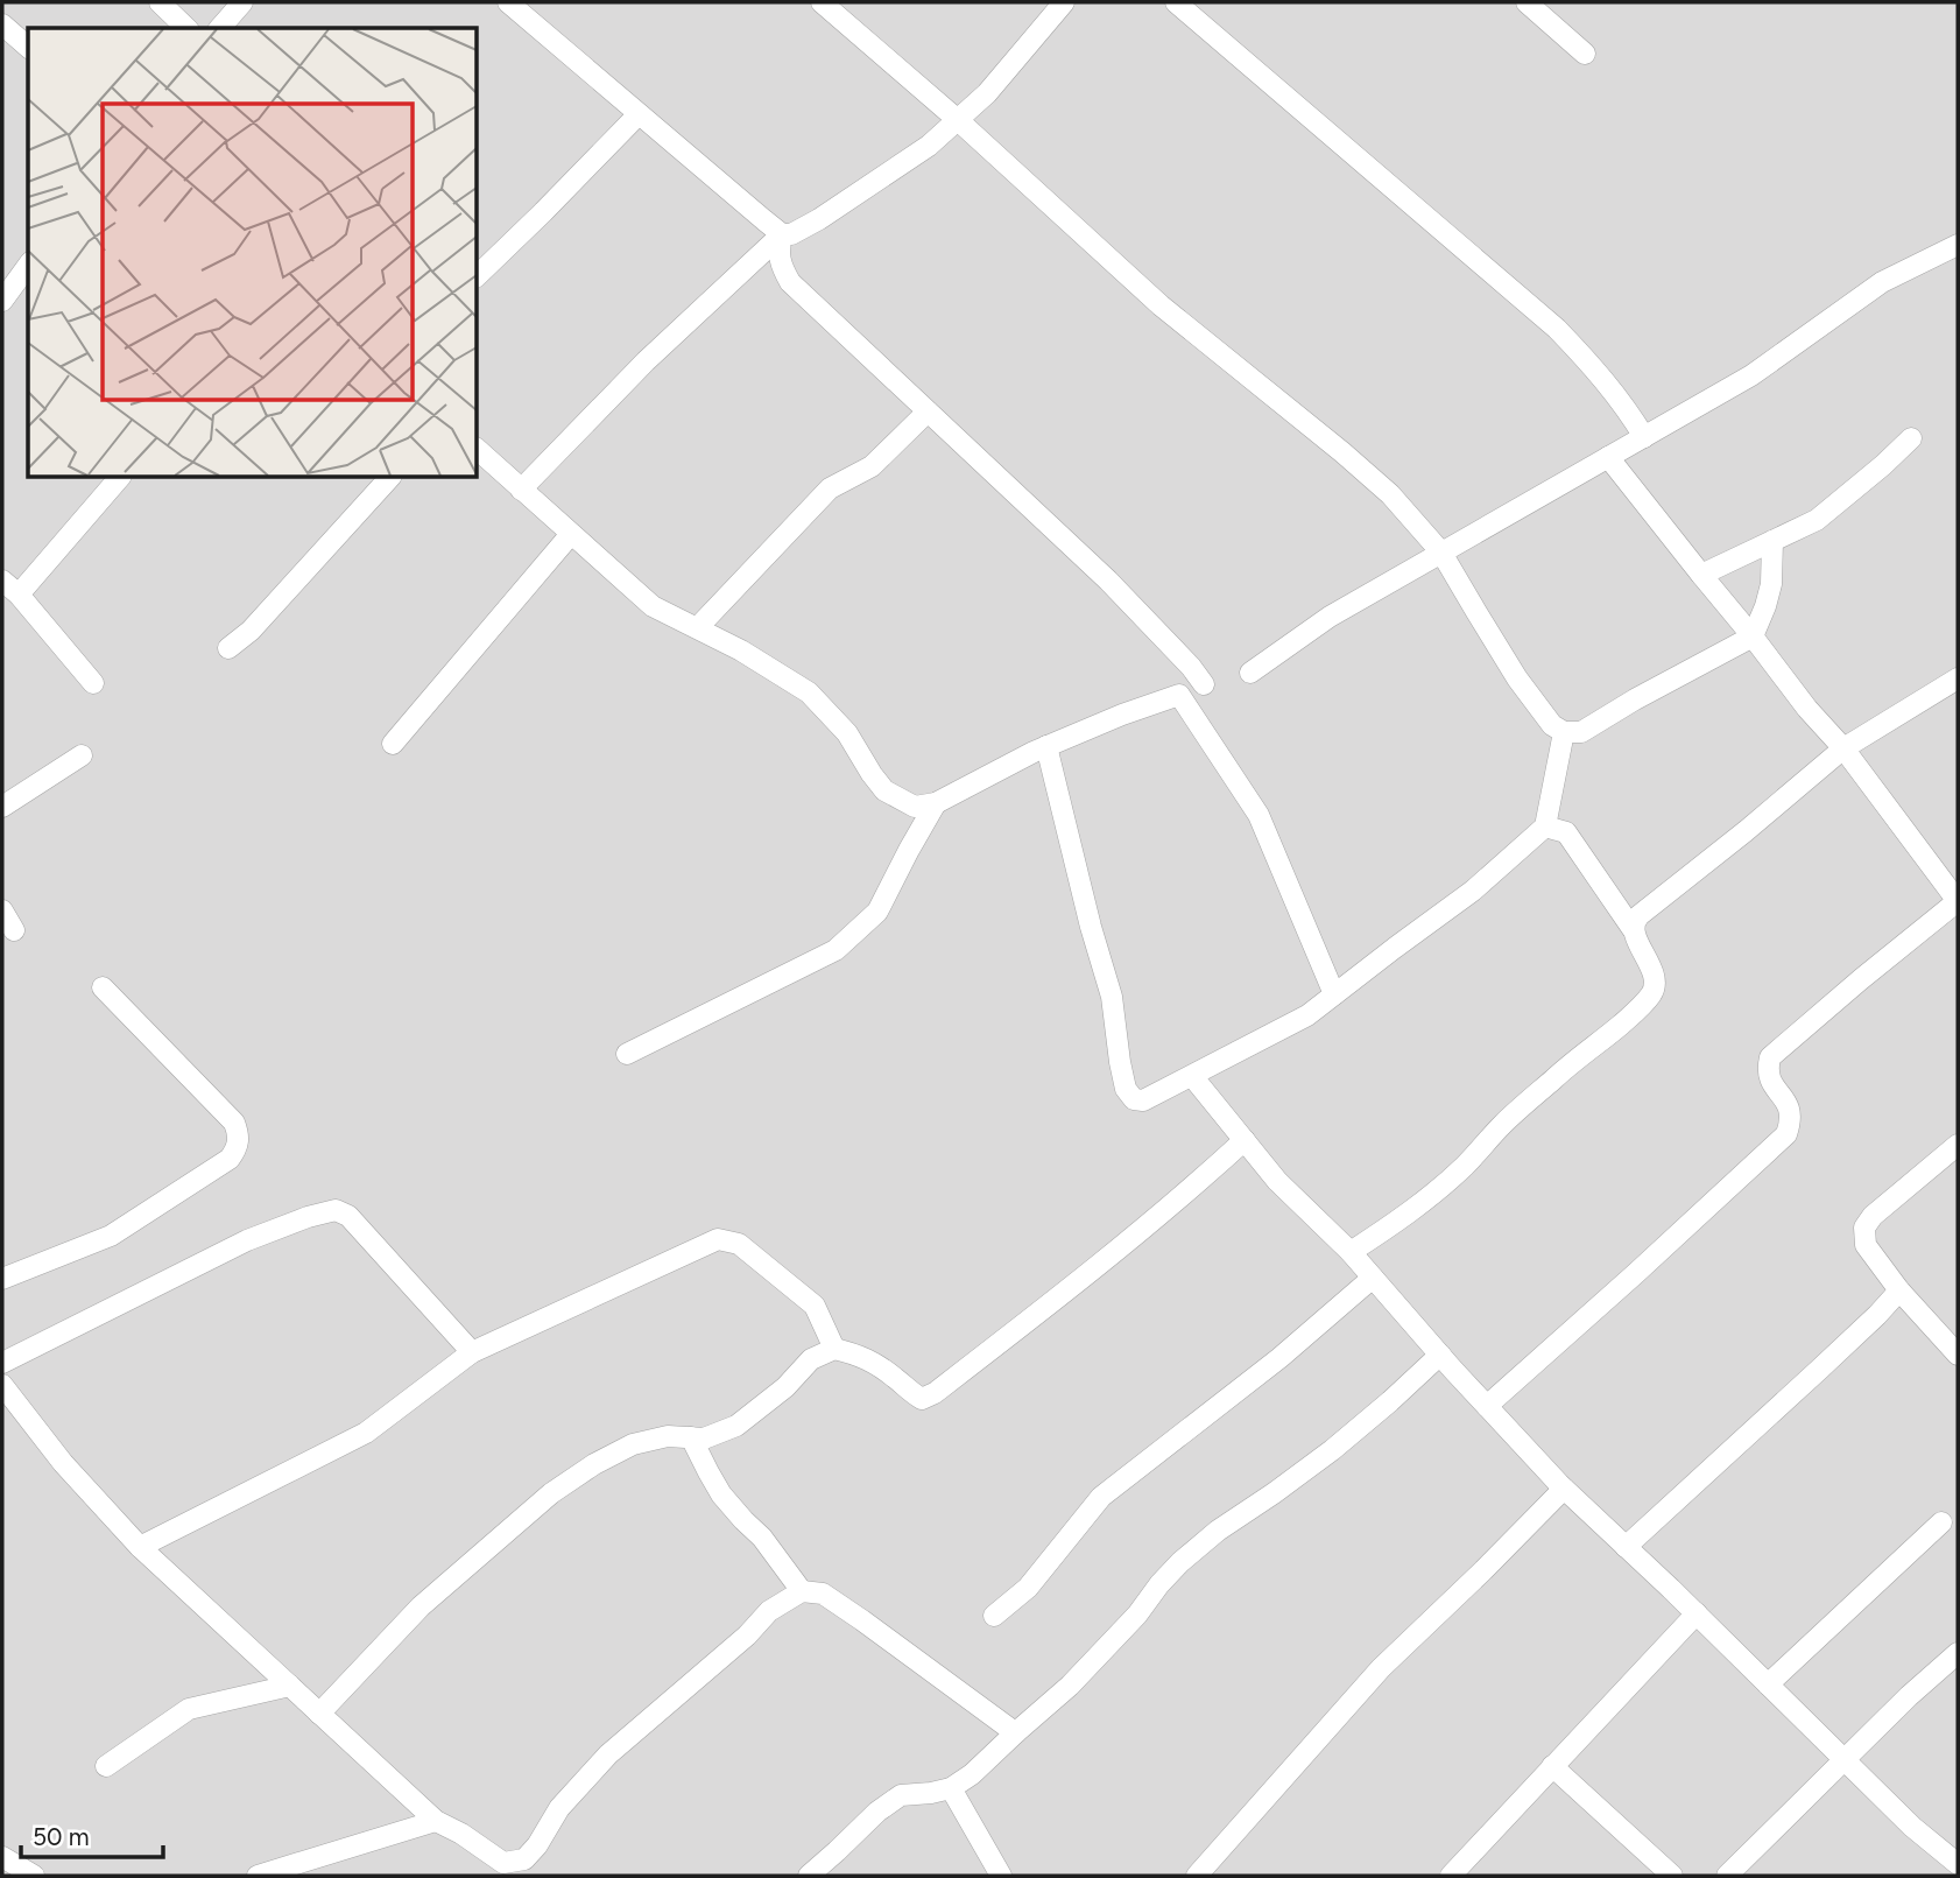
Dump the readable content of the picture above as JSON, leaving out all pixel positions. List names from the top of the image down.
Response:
{
  "scale_bar": "50 m"
}
